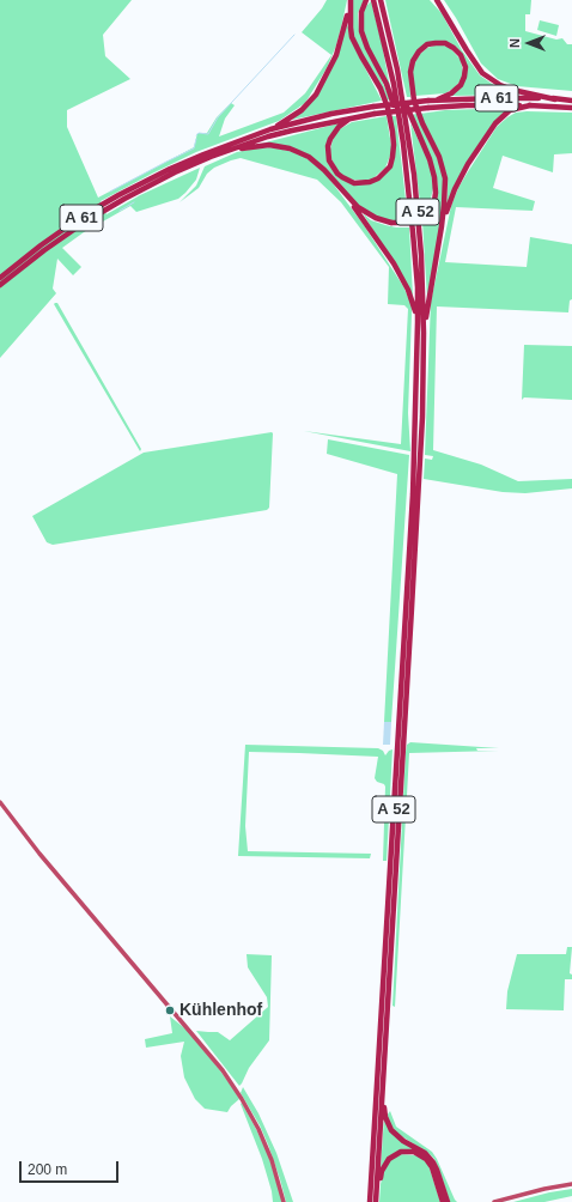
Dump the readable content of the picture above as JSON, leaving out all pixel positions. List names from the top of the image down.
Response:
{
  "streets": {
    "highway": ["A 61", "A 52"]
  },
  "places": ["Kühlenhof"],
  "scale_bar": "200 m",
  "north": "left"
}
